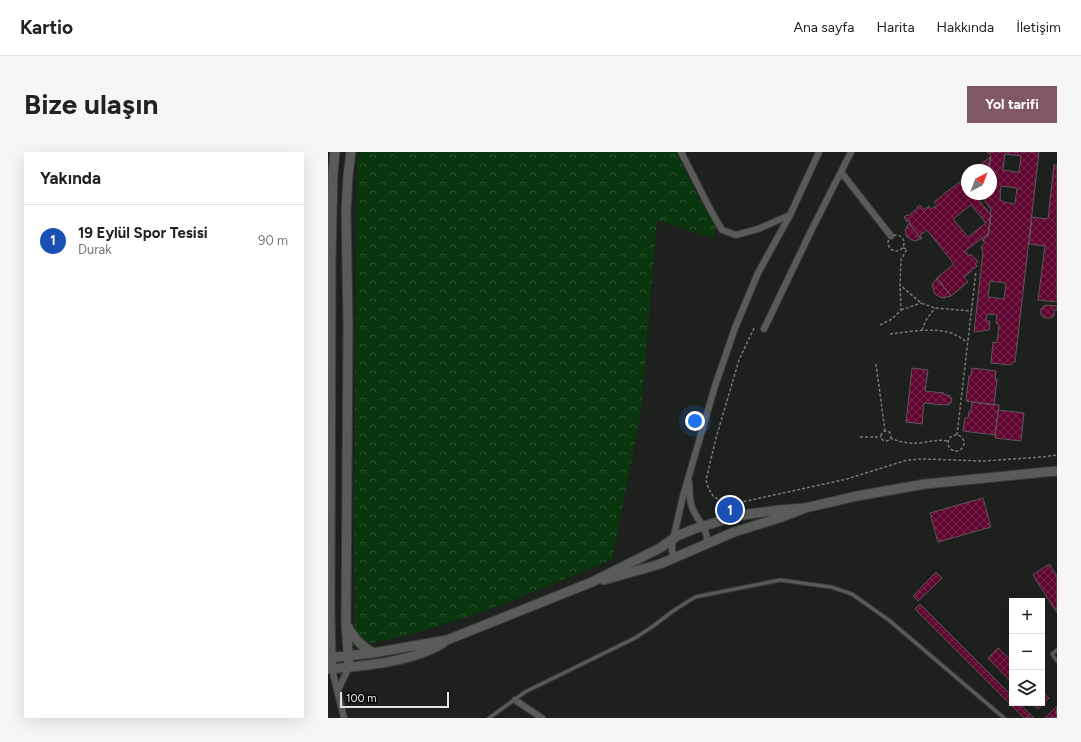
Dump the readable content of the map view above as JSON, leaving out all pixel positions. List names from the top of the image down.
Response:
{
  "scale_bar": "100 m",
  "north": "top right",
  "page": {
    "header": "Kartio",
    "nav": [
      "Ana sayfa",
      "Harita",
      "Hakkında",
      "İletişim"
    ],
    "buttons": "Yol tarifi",
    "title": "Bize ulaşın",
    "heading": "Yakında",
    "list": [
      {
        "mark": "1",
        "name": "19 Eylül Spor Tesisi",
        "note": "Durak",
        "value": "90 m"
      }
    ],
    "pins": "1",
    "map_buttons": ["+", "−"],
    "scale": "100 m"
  }
}
